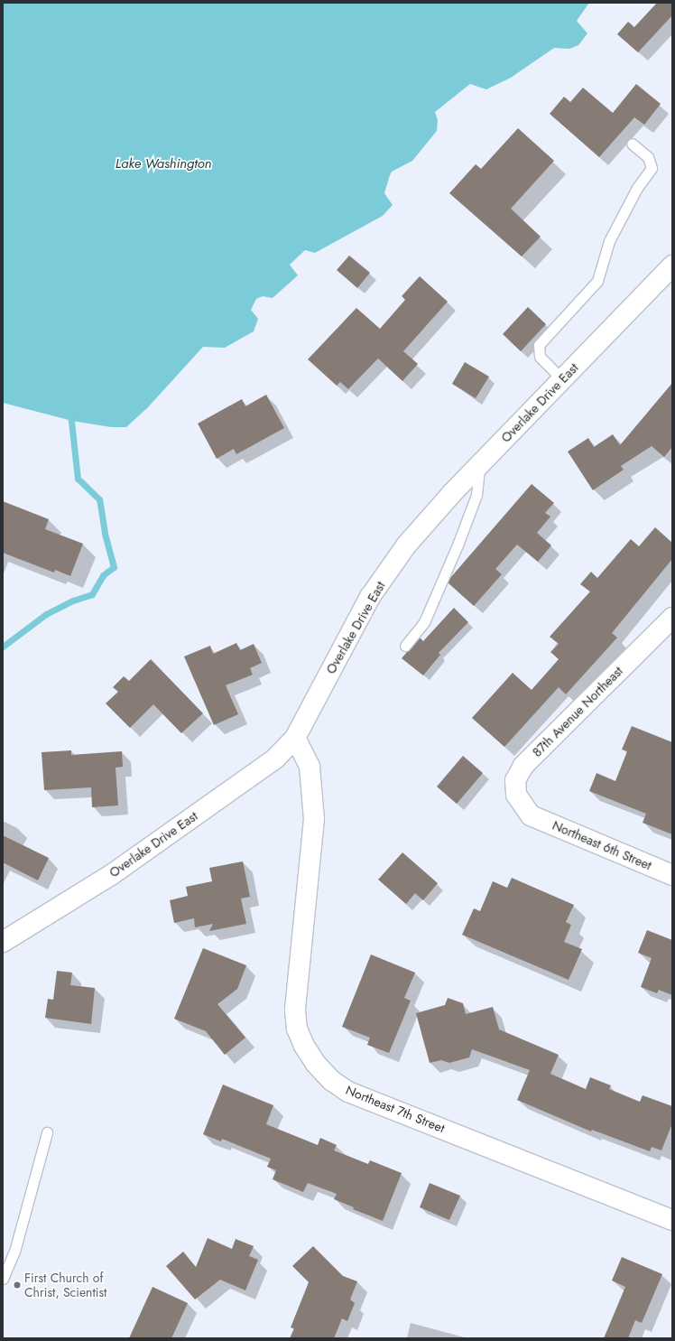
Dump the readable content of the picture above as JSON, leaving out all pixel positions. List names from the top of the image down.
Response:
{
  "streets": {
    "street": [
      "Overlake Drive East",
      "87th Avenue Northeast",
      "Northeast 6th Street",
      "Northeast 7th Street"
    ]
  },
  "crossings": [
    ["Overlake Drive East", "Northeast 7th Street"],
    ["87th Avenue Northeast", "Northeast 6th Street"]
  ],
  "water": ["Lake Washington"],
  "places": ["First Church of Christ, Scientist"]
}
